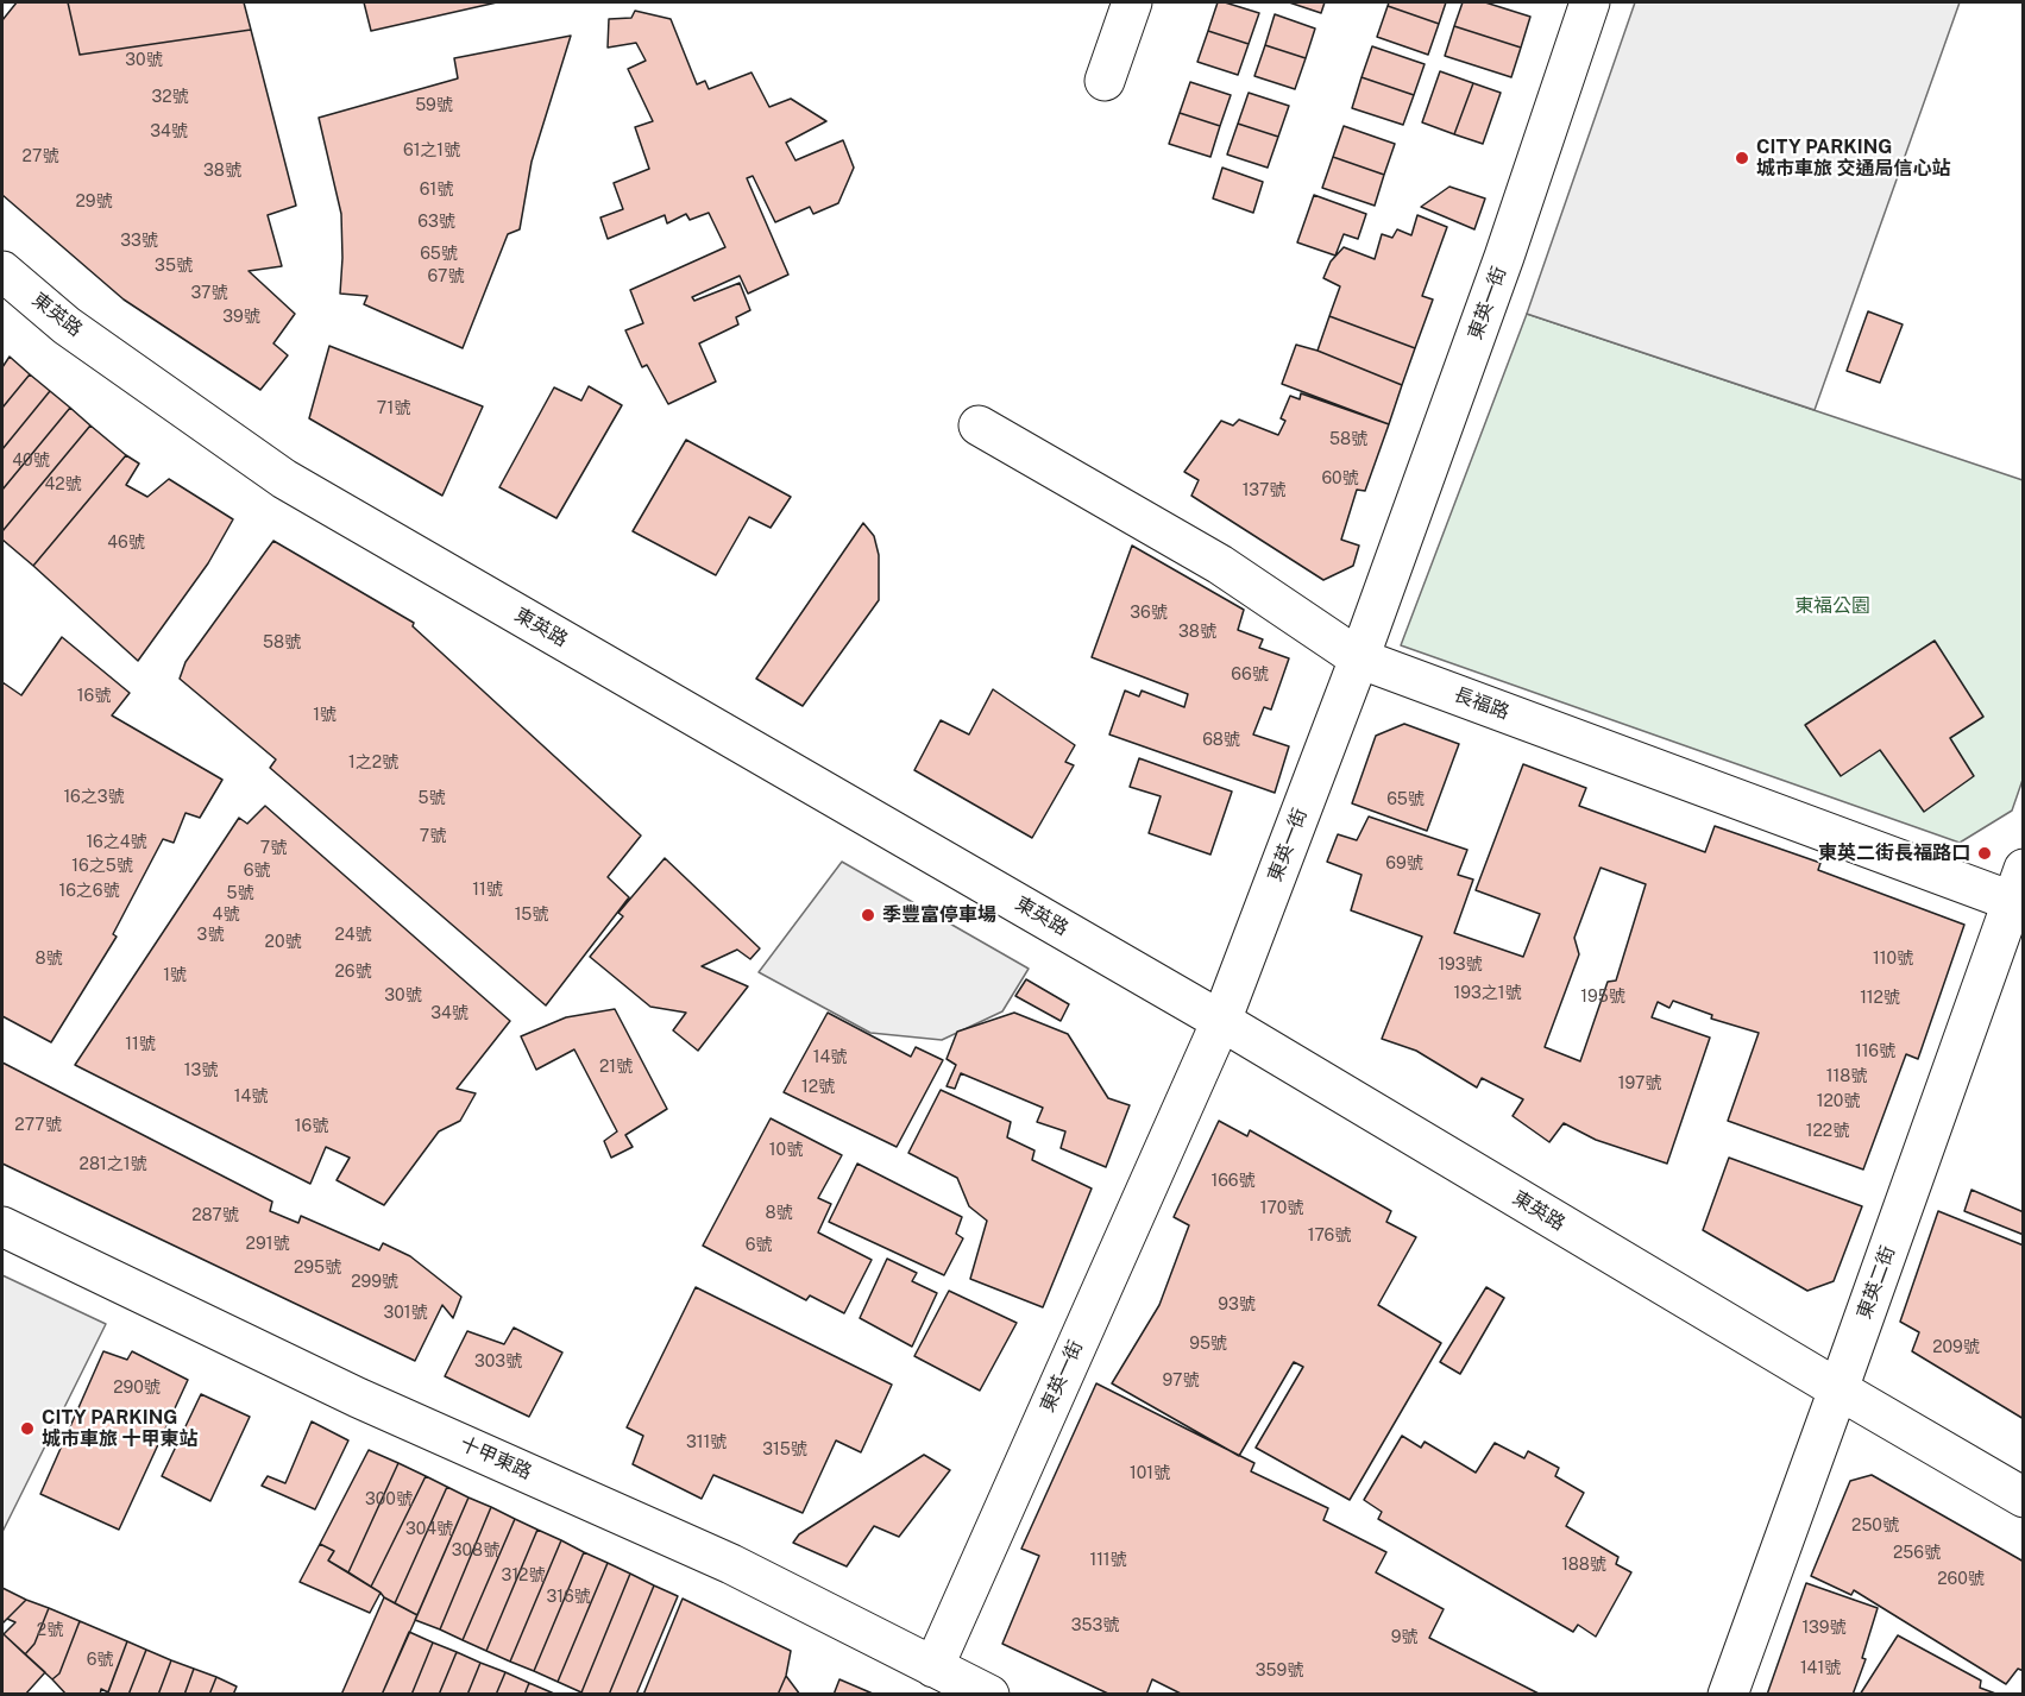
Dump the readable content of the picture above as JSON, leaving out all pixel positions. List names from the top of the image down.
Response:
{
  "streets": {
    "street": [
      "東英一街",
      "東英路",
      "長福路",
      "東英二街",
      "十甲東路"
    ]
  },
  "crossings": [
    ["東英一街", "東英路"],
    ["東英一街", "長福路"],
    ["東英一街", "十甲東路"],
    ["東英路", "東英二街"],
    ["長福路", "東英二街"]
  ],
  "parks": ["東福公園"],
  "places": [
    "CITY PARKING 城市車旅 交通局信心站",
    "東英二街長福路口",
    "季豐富停車場",
    "CITY PARKING 城市車旅 十甲東站"
  ],
  "house_numbers": [
    "30號",
    "32號",
    "59號",
    "34號",
    "61之1號",
    "27號",
    "38號",
    "61號",
    "29號",
    "63號",
    "33號",
    "65號",
    "35號",
    "67號",
    "37號",
    "39號",
    "71號",
    "58號",
    "40號",
    "60號",
    "42號",
    "137號",
    "46號",
    "36號",
    "38號",
    "58號",
    "66號",
    "16號",
    "1號",
    "68號",
    "1之2號",
    "16之3號",
    "5號",
    "65號",
    "7號",
    "16之4號",
    "7號",
    "69號",
    "16之5號",
    "6號",
    "11號",
    "16之6號",
    "5號",
    "4號",
    "15號",
    "3號",
    "24號",
    "20號",
    "8號",
    "110號",
    "193號",
    "26號",
    "1號",
    "193之1號",
    "30號",
    "195號",
    "112號",
    "34號",
    "11號",
    "116號",
    "14號",
    "21號",
    "13號",
    "118號",
    "197號",
    "12號",
    "14號",
    "120號",
    "277號",
    "16號",
    "122號",
    "10號",
    "281之1號",
    "166號",
    "170號",
    "8號",
    "287號",
    "176號",
    "291號",
    "6號",
    "295號",
    "299號",
    "93號",
    "301號",
    "95號",
    "209號",
    "303號",
    "97號",
    "290號",
    "311號",
    "315號",
    "101號",
    "300號",
    "250號",
    "304號",
    "308號",
    "256號",
    "111號",
    "188號",
    "312號",
    "260號",
    "316號",
    "353號",
    "139號",
    "2號",
    "9號",
    "6號",
    "141號",
    "359號"
  ]
}
